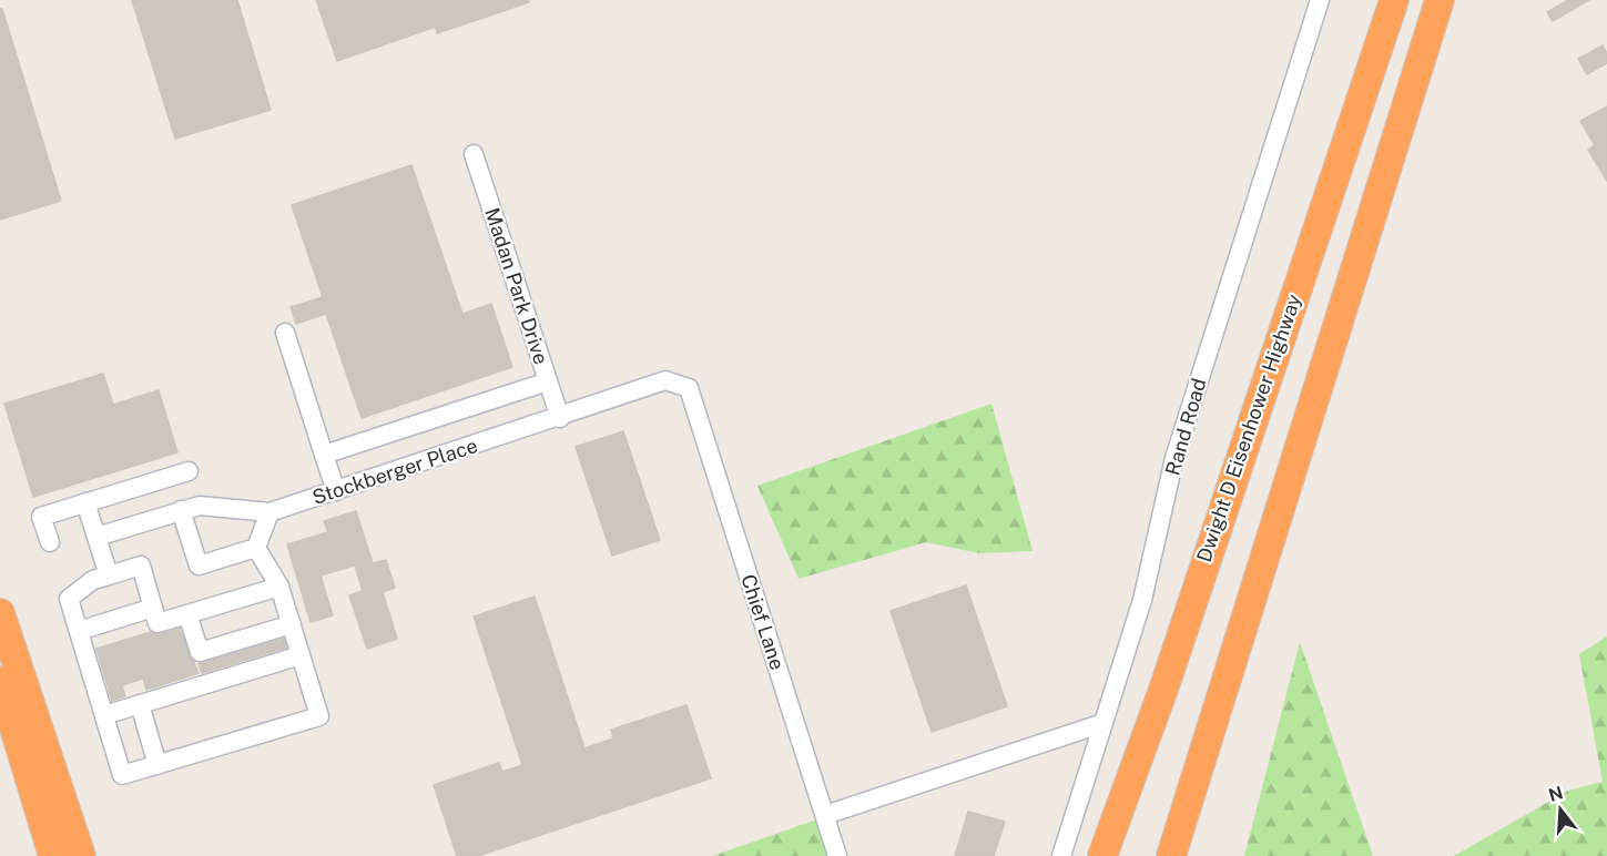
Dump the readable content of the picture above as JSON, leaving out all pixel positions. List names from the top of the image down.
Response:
{
  "streets": {
    "highway": ["Dwight D Eisenhower Highway"],
    "street": [
      "Madan Park Drive",
      "Rand Road",
      "Stockberger Place",
      "Chief Lane"
    ]
  },
  "crossings": [
    ["Madan Park Drive", "Stockberger Place"],
    ["Stockberger Place", "Chief Lane"]
  ],
  "north": "top"
}
